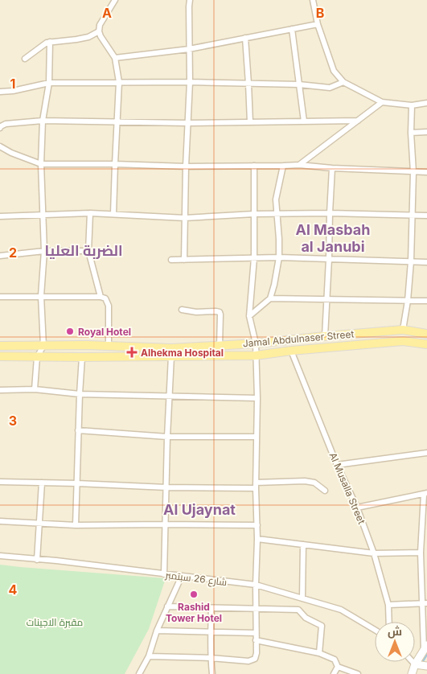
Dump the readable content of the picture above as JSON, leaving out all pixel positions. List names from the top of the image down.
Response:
{
  "streets": {
    "main road": ["Jamal Abdulnaser Street"],
    "street": ["Al Musalla Street", "شارع 26 سبتمبر"]
  },
  "crossings": [
    ["Jamal Abdulnaser Street", "Al Musalla Street"]
  ],
  "districts": ["Al Masbah al Janubi", "الضربة العليا", "Al Ujaynat"],
  "parks": ["مقبرة الاجينات"],
  "places": {
    "other": ["Royal Hotel", "Rashid Tower Hotel"],
    "health": ["Alhekma Hospital"]
  },
  "north": "top",
  "grid": {
    "columns": ["A", "B"],
    "rows": [
      "1",
      "2",
      "3",
      "4"
    ]
  }
}
